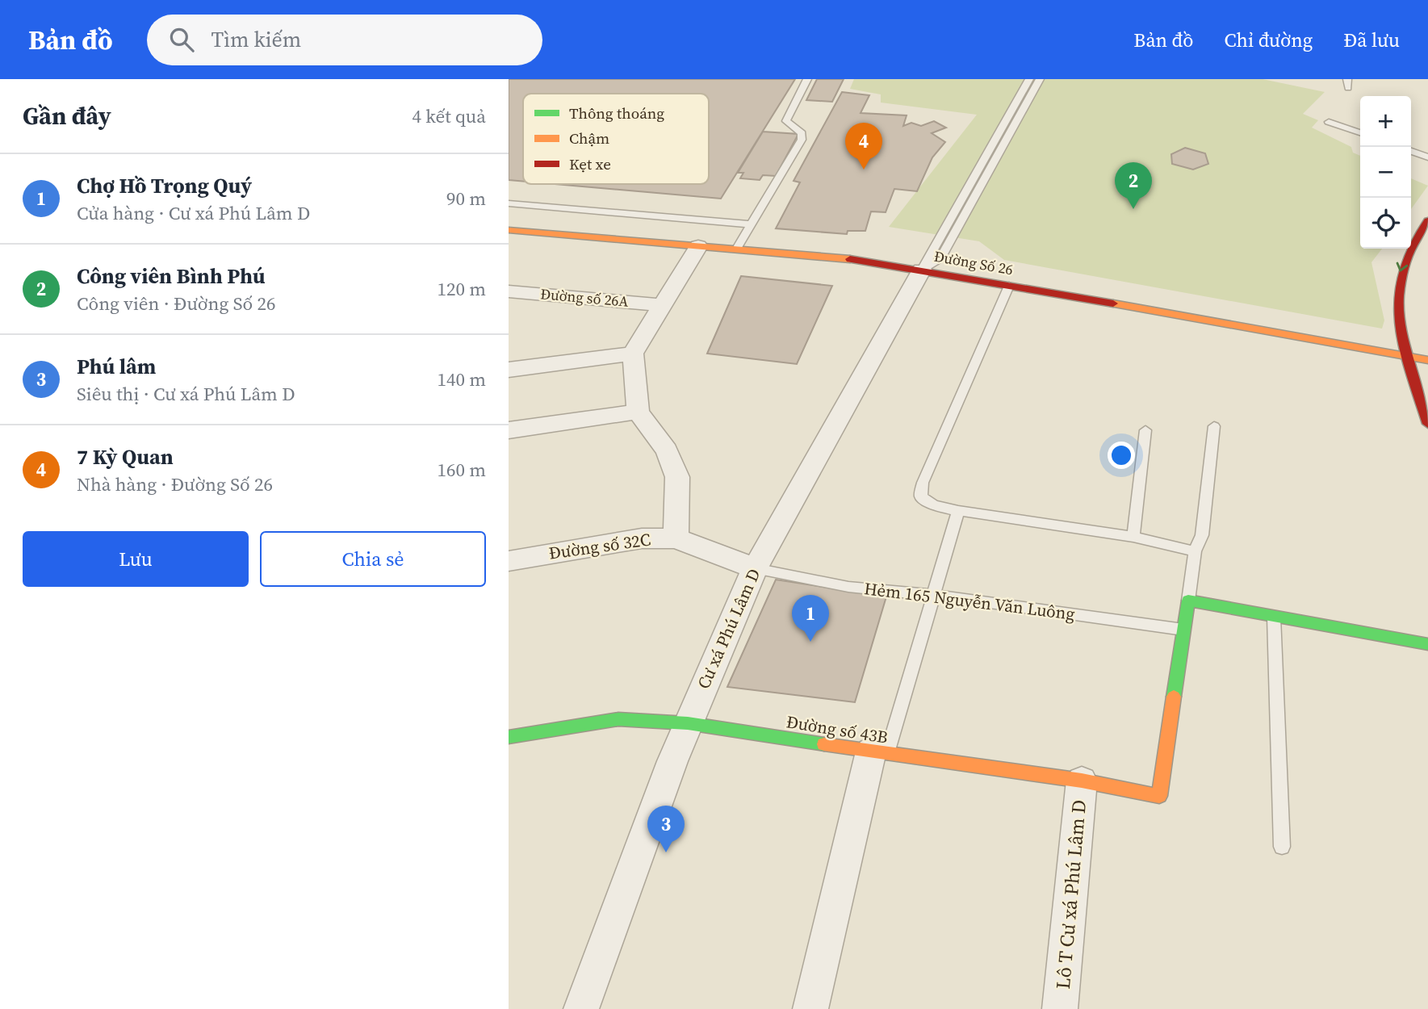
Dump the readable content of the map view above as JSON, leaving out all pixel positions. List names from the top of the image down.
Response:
{
  "streets": {
    "street": [
      "Đường Số 26",
      "Đường số 26A",
      "Đường số 32C",
      "Cư xá Phú Lâm D",
      "Đường số 43B",
      "Lô T Cư xá Phú Lâm D"
    ],
    "lane": ["Hẻm 165 Nguyễn Văn Luông"]
  },
  "crossings": [
    ["Đường Số 26", "Cư xá Phú Lâm D"],
    ["Đường số 32C", "Hẻm 165 Nguyễn Văn Luông"],
    ["Đường số 32C", "Cư xá Phú Lâm D"],
    ["Hẻm 165 Nguyễn Văn Luông", "Cư xá Phú Lâm D"],
    ["Hẻm 165 Nguyễn Văn Luông", "Đường số 43B"],
    ["Cư xá Phú Lâm D", "Đường số 43B"],
    ["Đường số 43B", "Lô T Cư xá Phú Lâm D"]
  ],
  "legend": ["Thông thoáng", "Chậm", "Kẹt xe"],
  "page": {
    "header": "Bản đồ",
    "search": "Tìm kiếm",
    "nav": ["Bản đồ", "Chỉ đường", "Đã lưu"],
    "heading": ["Gần đây", "4 kết quả"],
    "map_buttons": ["+", "−"],
    "pins": [
      "4",
      "2",
      "1",
      "3"
    ],
    "list": [
      {
        "mark": "1",
        "name": "Chợ Hồ Trọng Quý",
        "note": "Cửa hàng · Cư xá Phú Lâm D",
        "value": "90 m"
      },
      {
        "mark": "2",
        "name": "Công viên Bình Phú",
        "note": "Công viên · Đường Số 26",
        "value": "120 m"
      },
      {
        "mark": "3",
        "name": "Phú lâm",
        "note": "Siêu thị · Cư xá Phú Lâm D",
        "value": "140 m"
      },
      {
        "mark": "4",
        "name": "7 Kỳ Quan",
        "note": "Nhà hàng · Đường Số 26",
        "value": "160 m"
      }
    ],
    "buttons": ["Lưu", "Chia sẻ"]
  }
}
